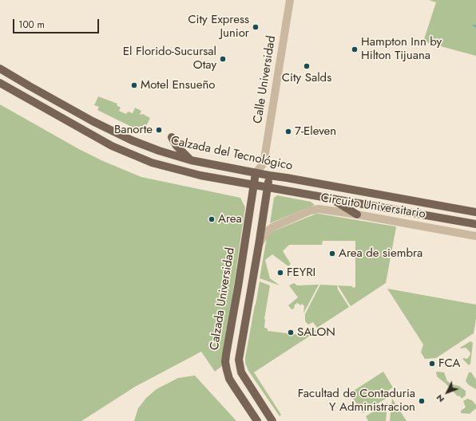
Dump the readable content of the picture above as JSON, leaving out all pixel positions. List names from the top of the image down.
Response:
{
  "streets": {
    "main road": ["Calzada del Tecnológico", "Calzada Universidad"],
    "street": ["Calle Universidad", "Circuito Universitario"]
  },
  "crossings": [
    ["Calzada del Tecnológico", "Calzada Universidad"],
    ["Circuito Universitario", "Calzada Universidad"]
  ],
  "places": [
    "City Express Junior",
    "Hampton Inn by Hilton Tijuana",
    "El Florido-Sucursal Otay",
    "City Salds",
    "Motel Ensueño",
    "Banorte",
    "7-Eleven",
    "Area",
    "Area de siembra",
    "FEYRI",
    "SALON",
    "FCA",
    "Facultad de Contaduria Y Administracion"
  ],
  "scale_bar": "100 m",
  "north": "bottom left"
}
